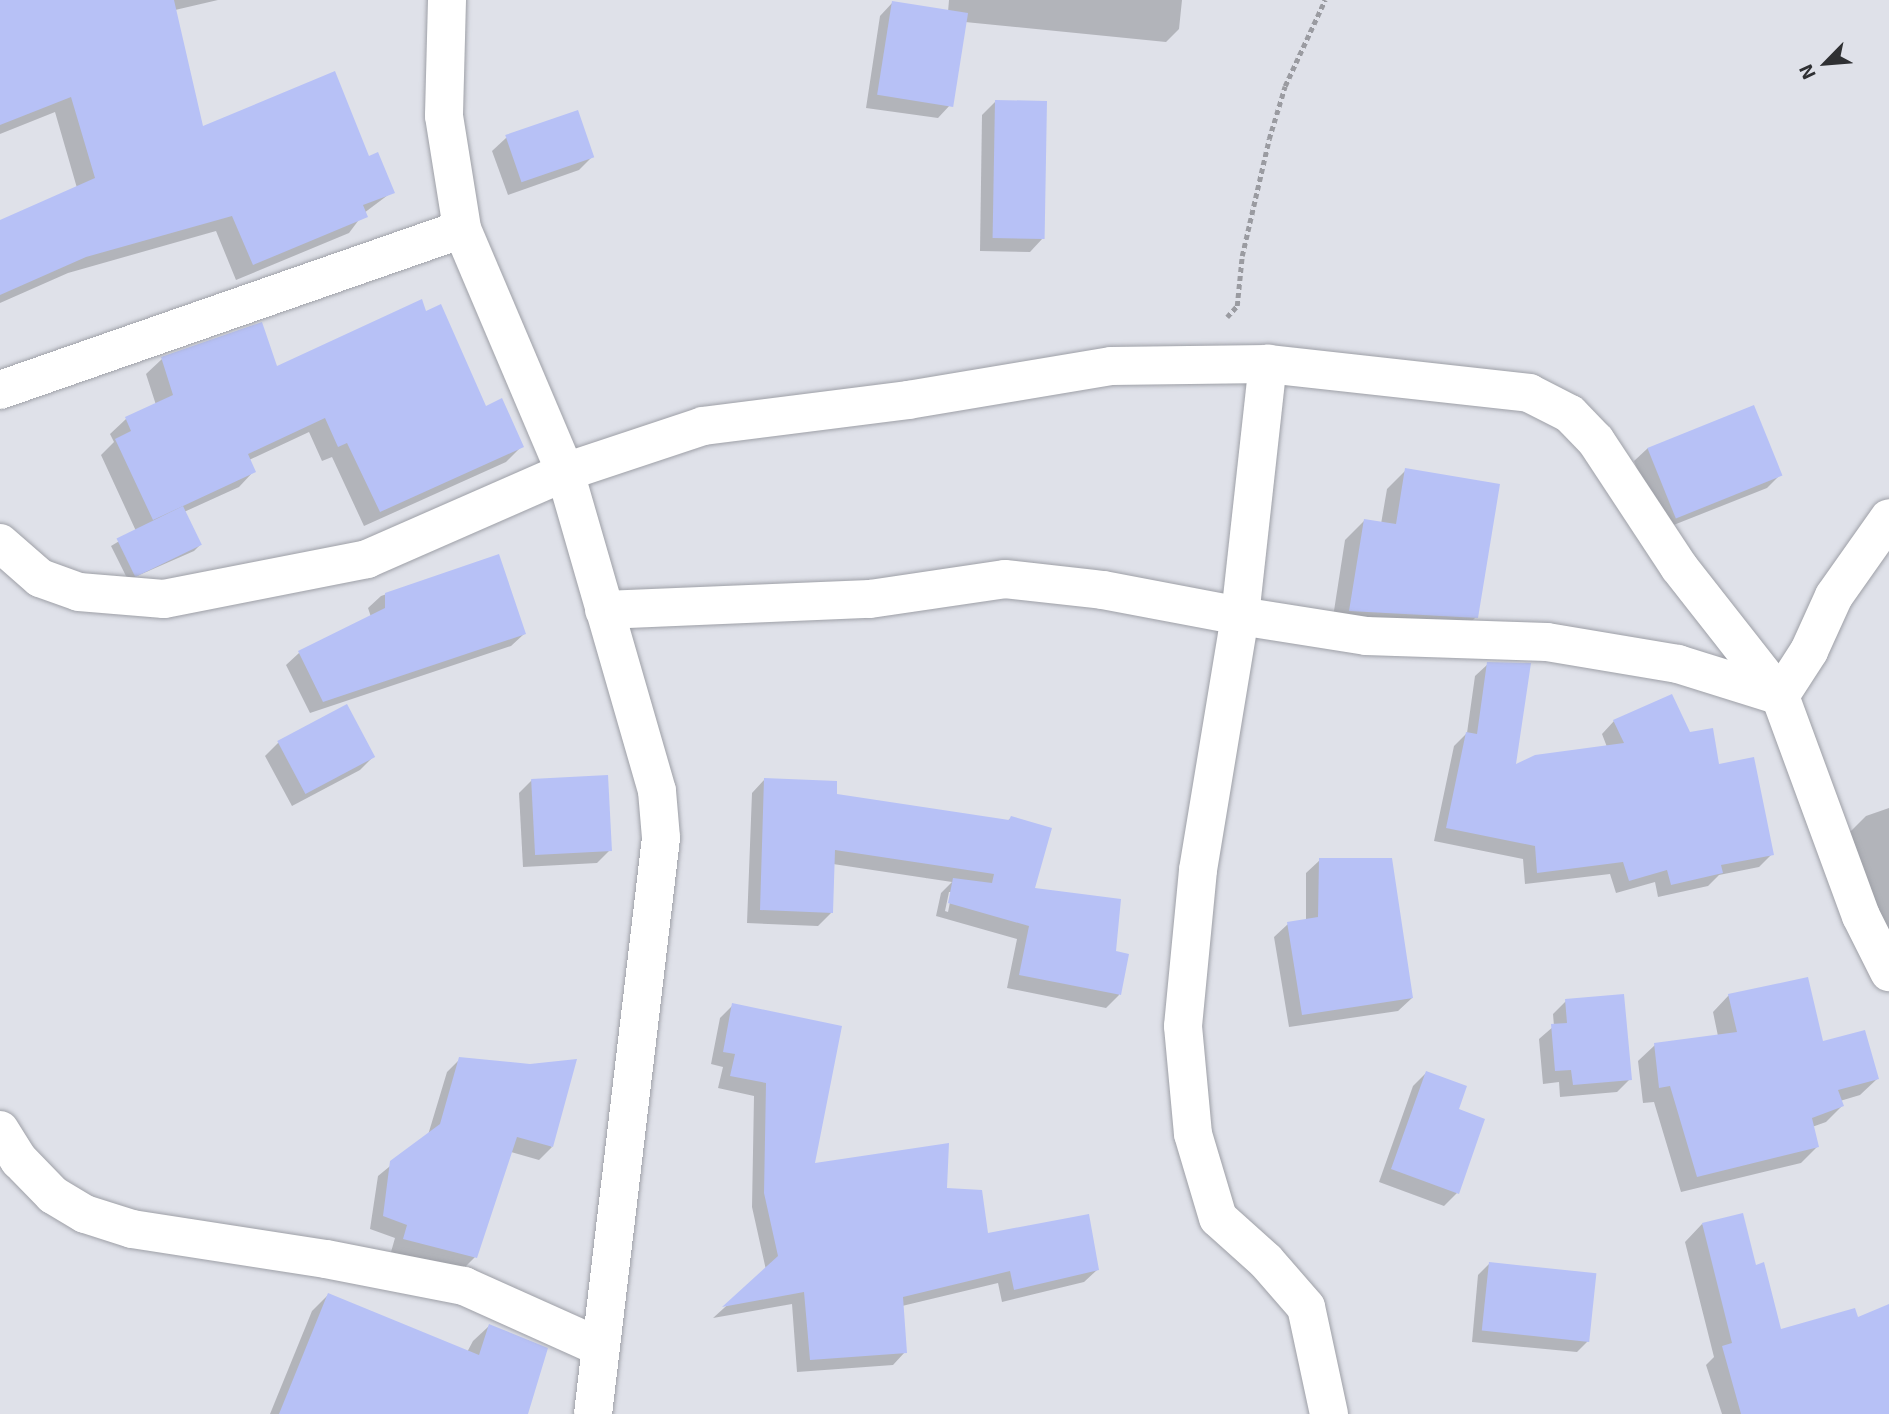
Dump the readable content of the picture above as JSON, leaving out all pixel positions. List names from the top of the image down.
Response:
{
  "north": "bottom left"
}
